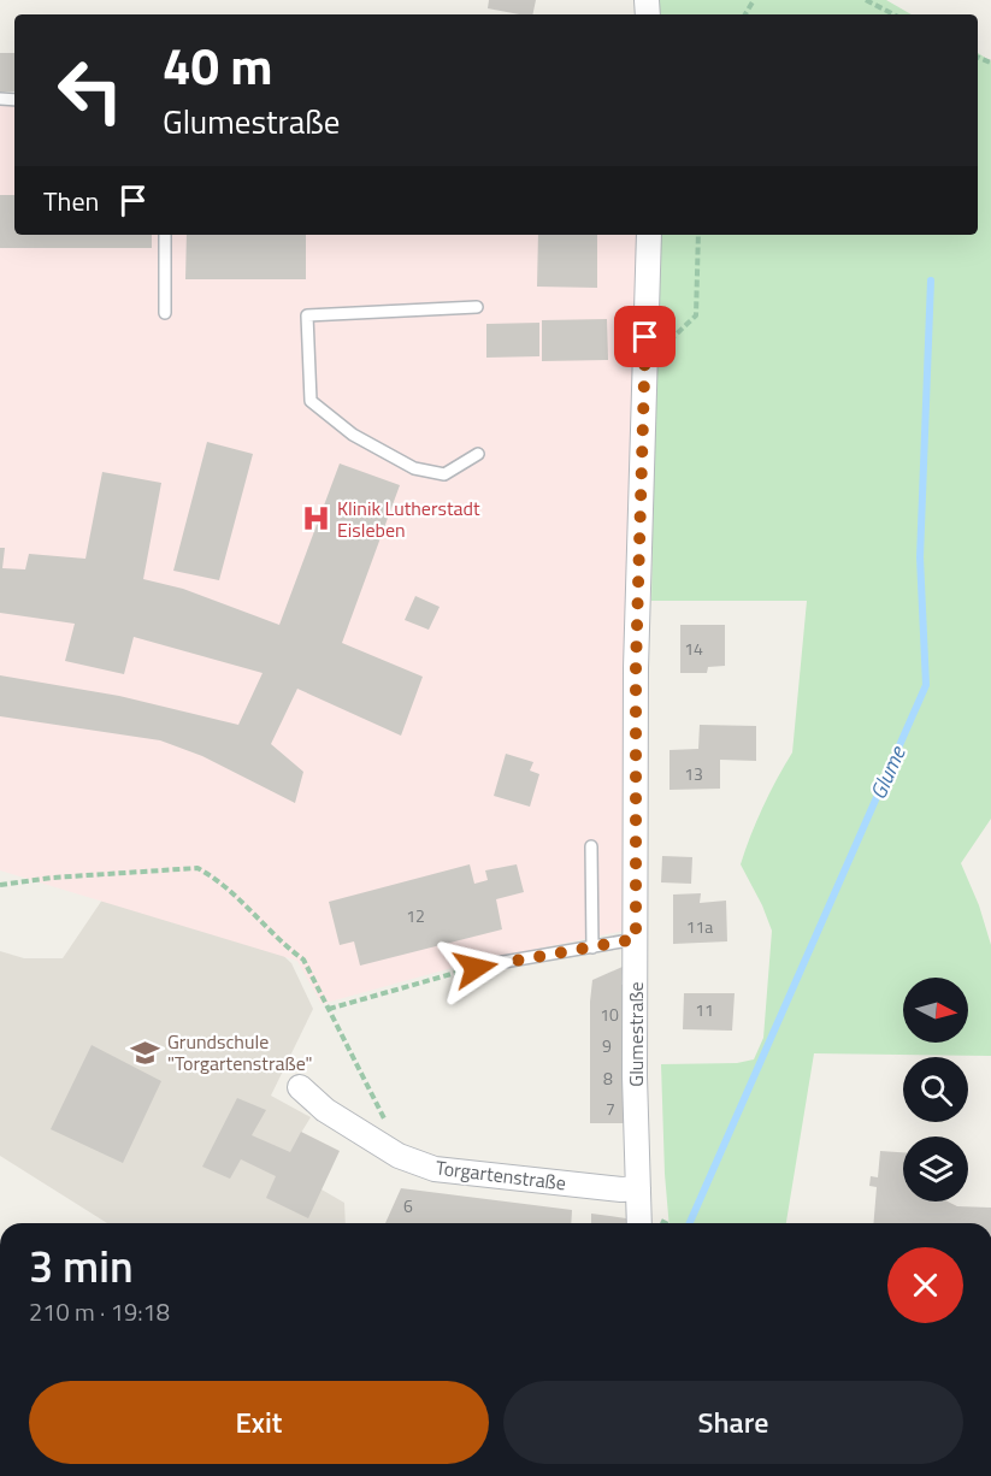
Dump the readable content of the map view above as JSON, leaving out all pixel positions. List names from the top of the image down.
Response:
{
  "streets": {
    "street": ["Glumestraße", "Torgartenstraße"]
  },
  "crossings": [
    ["Glumestraße", "Torgartenstraße"]
  ],
  "water": ["Glume"],
  "places": {
    "hospital": ["Klinik Lutherstadt Eisleben"],
    "school or university": ["Grundschule \"Torgartenstraße\""]
  },
  "house_numbers": [
    "14",
    "13",
    "12",
    "11a",
    "11",
    "10",
    "9",
    "8",
    "7",
    "6"
  ],
  "north": "right",
  "page": {
    "turn": ["40 m", "Glumestraße"],
    "then": "Then",
    "heading": ["3 min", "210 m · 19:18"],
    "buttons": ["Exit", "Share"]
  }
}
